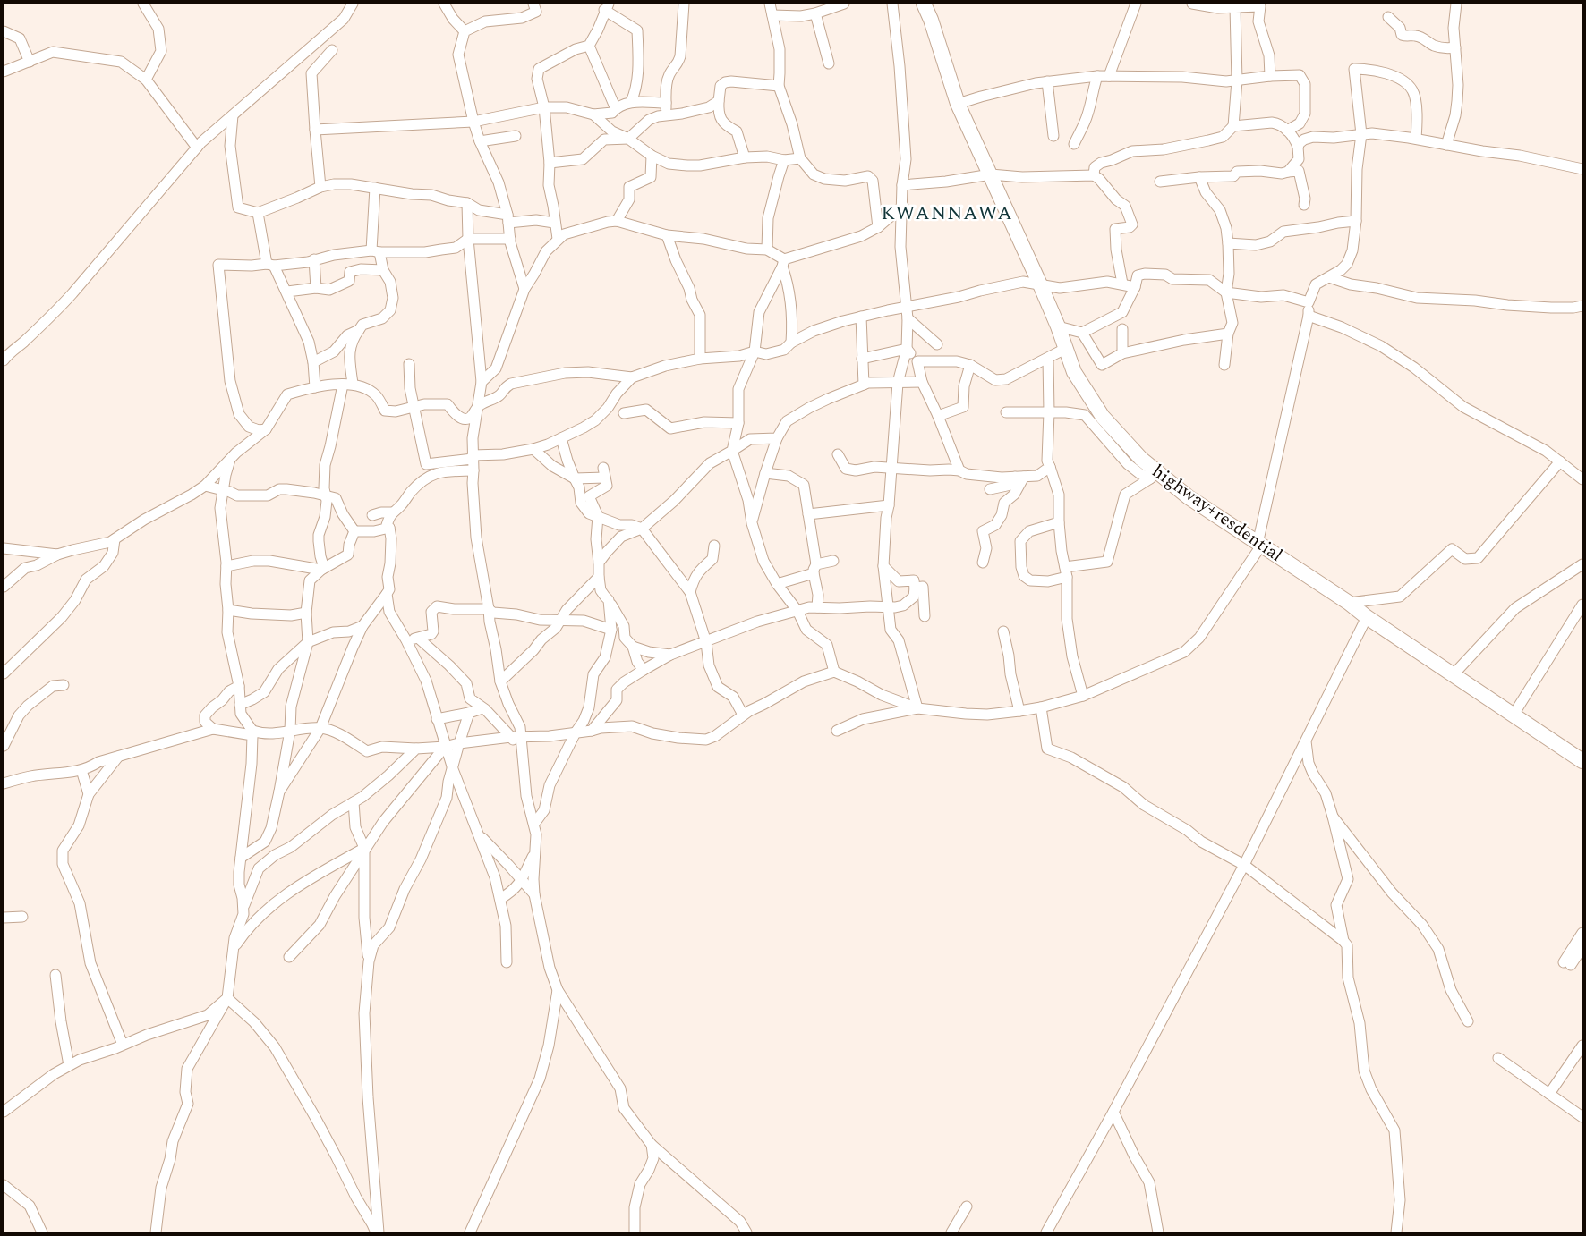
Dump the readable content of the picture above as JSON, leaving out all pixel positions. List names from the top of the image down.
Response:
{
  "streets": {
    "highway": ["highway+resdential"]
  },
  "districts": ["KWANNAWA"]
}
